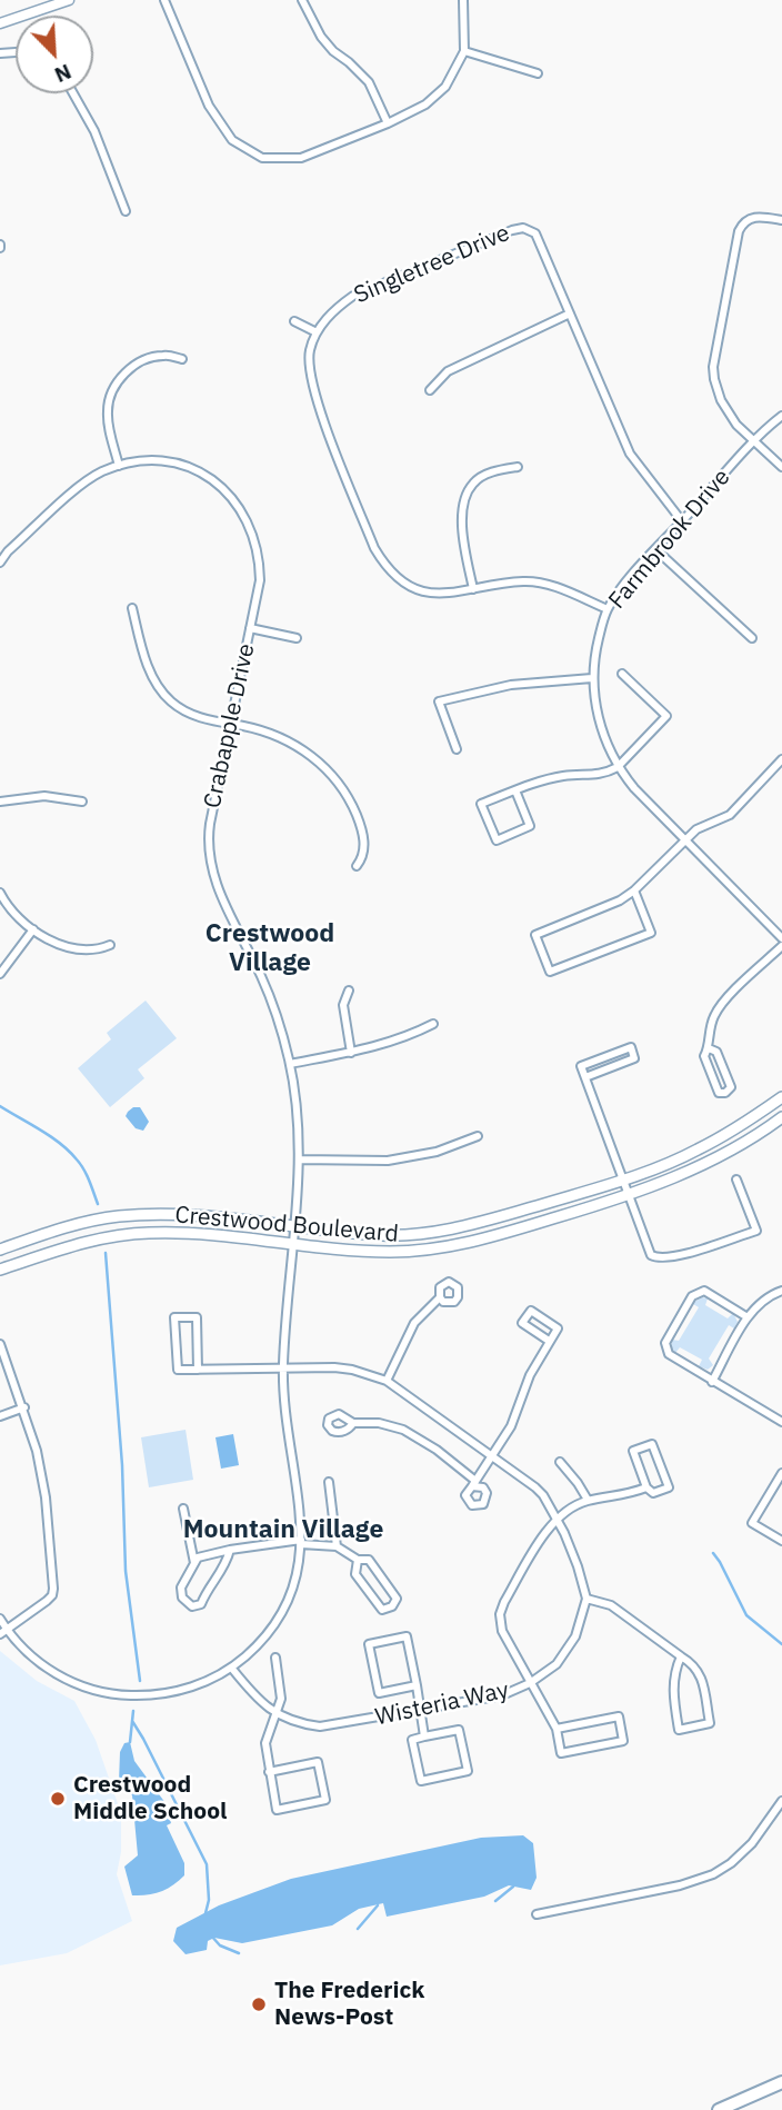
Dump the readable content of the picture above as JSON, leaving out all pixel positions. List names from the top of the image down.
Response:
{
  "streets": {
    "main road": ["Crestwood Boulevard"],
    "street": [
      "Singletree Drive",
      "Farmbrook Drive",
      "Crabapple Drive",
      "Wisteria Way"
    ]
  },
  "crossings": [
    ["Singletree Drive", "Farmbrook Drive"],
    ["Crabapple Drive", "Crestwood Boulevard"],
    ["Crabapple Drive", "Wisteria Way"]
  ],
  "districts": ["Crestwood Village", "Mountain Village"],
  "places": ["Crestwood Middle School", "The Frederick News-Post"],
  "north": "bottom right"
}
